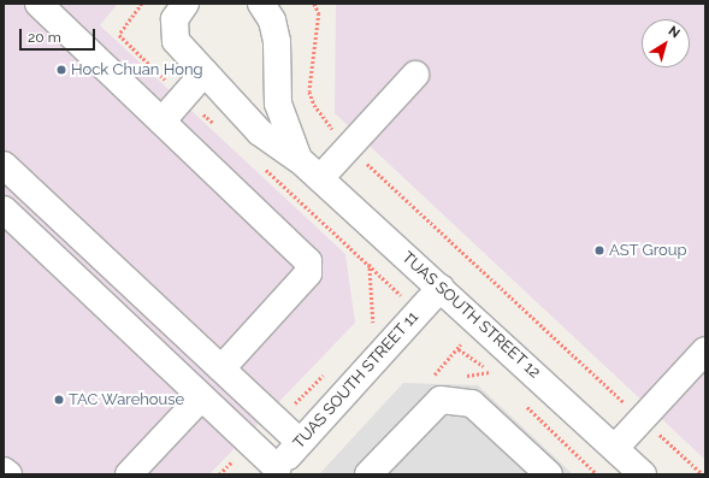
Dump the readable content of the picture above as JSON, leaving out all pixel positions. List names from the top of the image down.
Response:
{
  "streets": {
    "street": ["TUAS SOUTH STREET 12", "TUAS SOUTH STREET 11"]
  },
  "crossings": [
    ["TUAS SOUTH STREET 12", "TUAS SOUTH STREET 11"]
  ],
  "places": ["Hock Chuan Hong", "AST Group", "TAC Warehouse"],
  "scale_bar": "20 m",
  "north": "top right"
}
